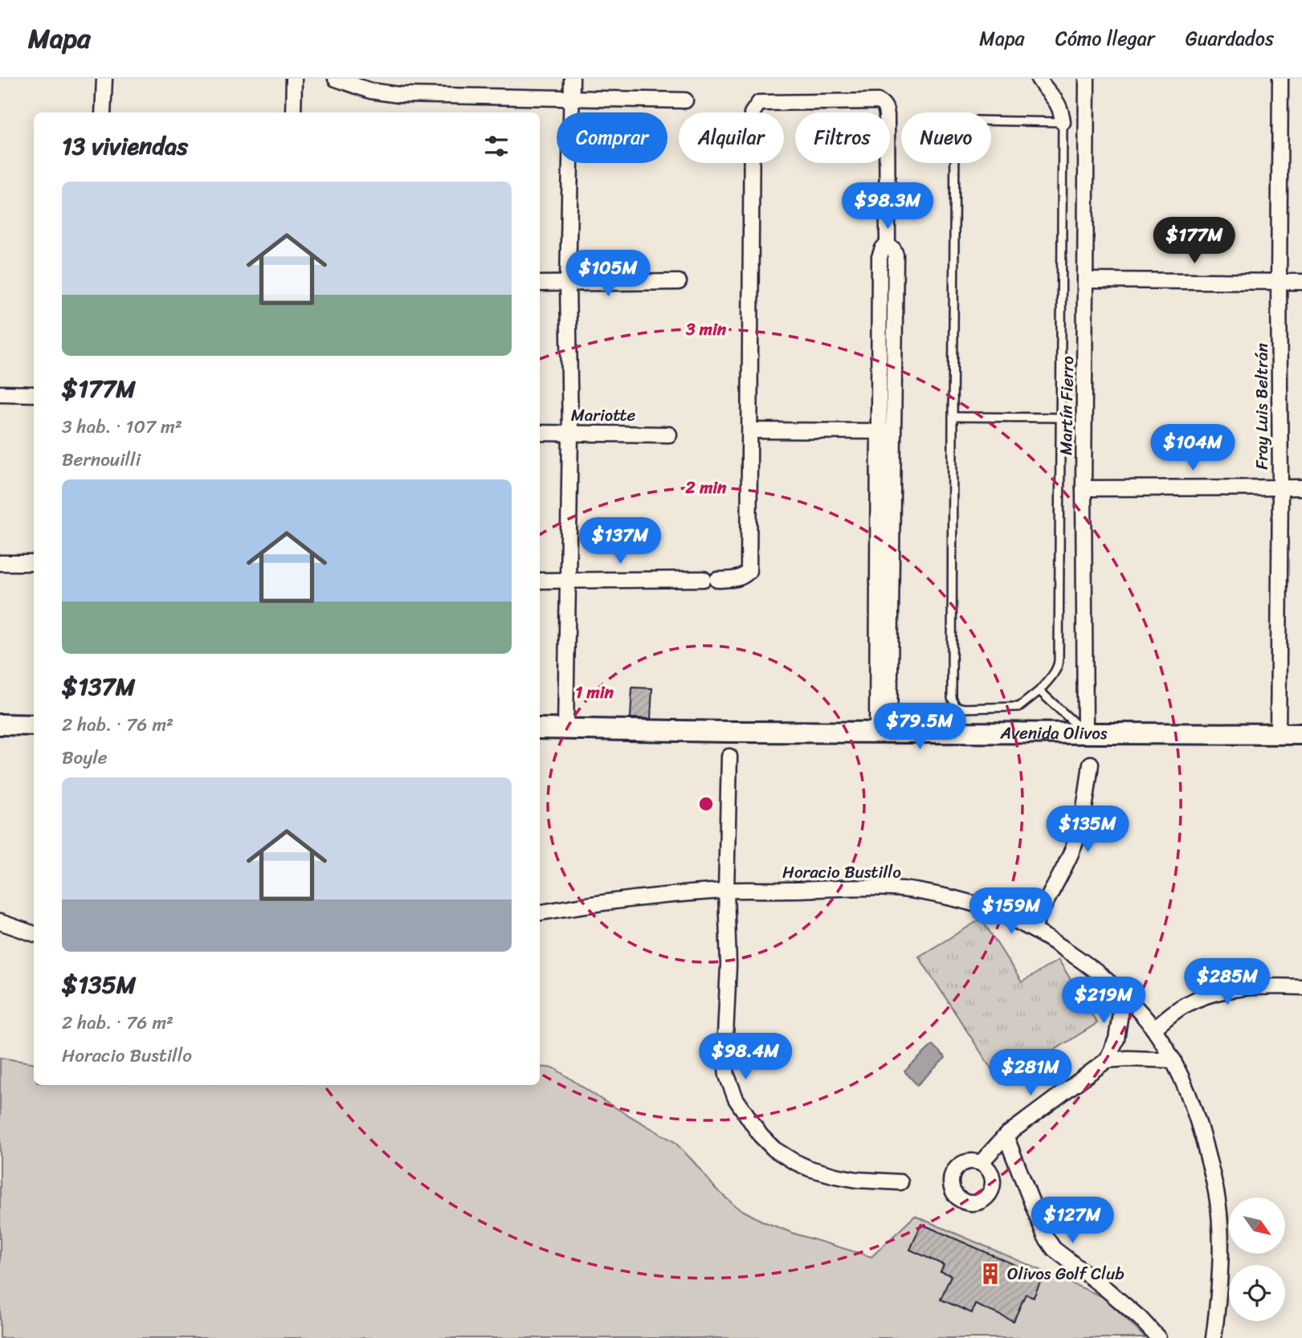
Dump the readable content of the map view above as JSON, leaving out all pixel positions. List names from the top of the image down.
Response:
{
  "streets": {
    "street": [
      "Martín Fierro",
      "Fray Luis Beltrán",
      "Mariotte",
      "Avenida Olivos",
      "Horacio Bustillo"
    ]
  },
  "crossings": [
    ["Martín Fierro", "Avenida Olivos"],
    ["Fray Luis Beltrán", "Avenida Olivos"]
  ],
  "places": {
    "building": ["Olivos Golf Club"]
  },
  "north": "bottom right",
  "page": {
    "header": "Mapa",
    "nav": ["Mapa", "Cómo llegar", "Guardados"],
    "chip": [
      "Comprar",
      "Alquilar",
      "Filtros",
      "Nuevo"
    ],
    "heading": "13 viviendas",
    "list": [
      {
        "name": "$177M",
        "note": "3 hab. · 107 m² · Bernouilli"
      },
      {
        "name": "$137M",
        "note": "2 hab. · 76 m² · Boyle"
      },
      {
        "name": "$135M",
        "note": "2 hab. · 76 m² · Horacio Bustillo"
      }
    ],
    "price": [
      "$98.3M",
      "$177M",
      "$105M",
      "$104M",
      "$137M",
      "$79.5M",
      "$135M",
      "$159M",
      "$285M",
      "$219M",
      "$98.4M",
      "$281M",
      "$127M"
    ]
  },
  "rings": ["3 min", "2 min", "1 min"]
}
